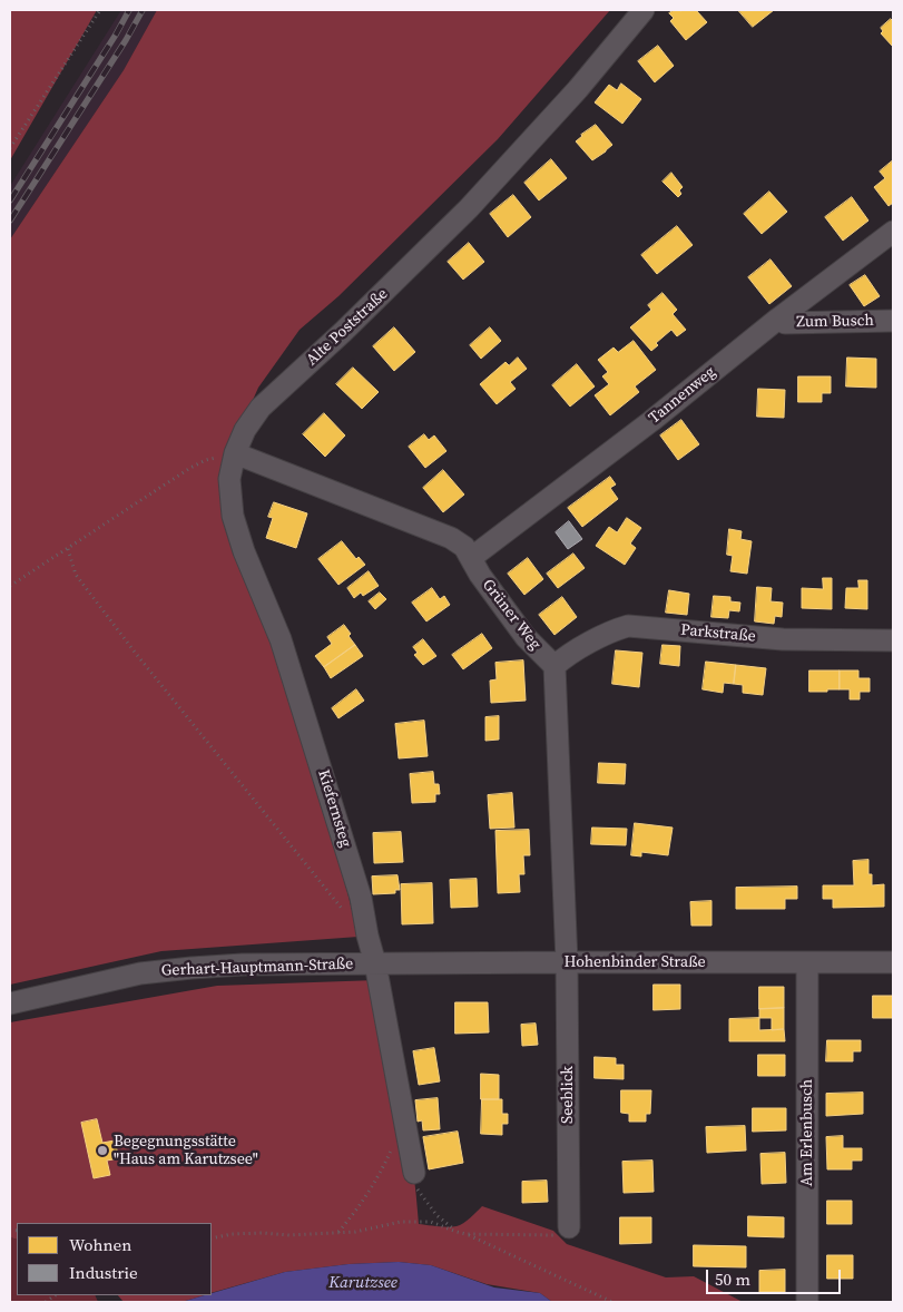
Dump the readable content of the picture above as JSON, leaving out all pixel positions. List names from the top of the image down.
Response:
{
  "streets": {
    "street": [
      "Zum Busch",
      "Alte Poststraße",
      "Tannenweg",
      "Grüner Weg",
      "Parkstraße",
      "Kiefernsteg",
      "Hohenbinder Straße",
      "Gerhart-Hauptmann-Straße",
      "Seeblick",
      "Am Erlenbusch"
    ]
  },
  "crossings": [
    ["Zum Busch", "Tannenweg"],
    ["Alte Poststraße", "Grüner Weg"],
    ["Alte Poststraße", "Kiefernsteg"],
    ["Tannenweg", "Grüner Weg"],
    ["Grüner Weg", "Parkstraße"],
    ["Grüner Weg", "Kiefernsteg"],
    ["Kiefernsteg", "Hohenbinder Straße"],
    ["Kiefernsteg", "Gerhart-Hauptmann-Straße"],
    ["Hohenbinder Straße", "Gerhart-Hauptmann-Straße"],
    ["Hohenbinder Straße", "Seeblick"],
    ["Hohenbinder Straße", "Am Erlenbusch"]
  ],
  "water": ["Karutzsee"],
  "places": ["Begegnungsstätte \"Haus am Karutzsee\""],
  "legend": ["Wohnen", "Industrie"],
  "scale_bar": "50 m"
}
